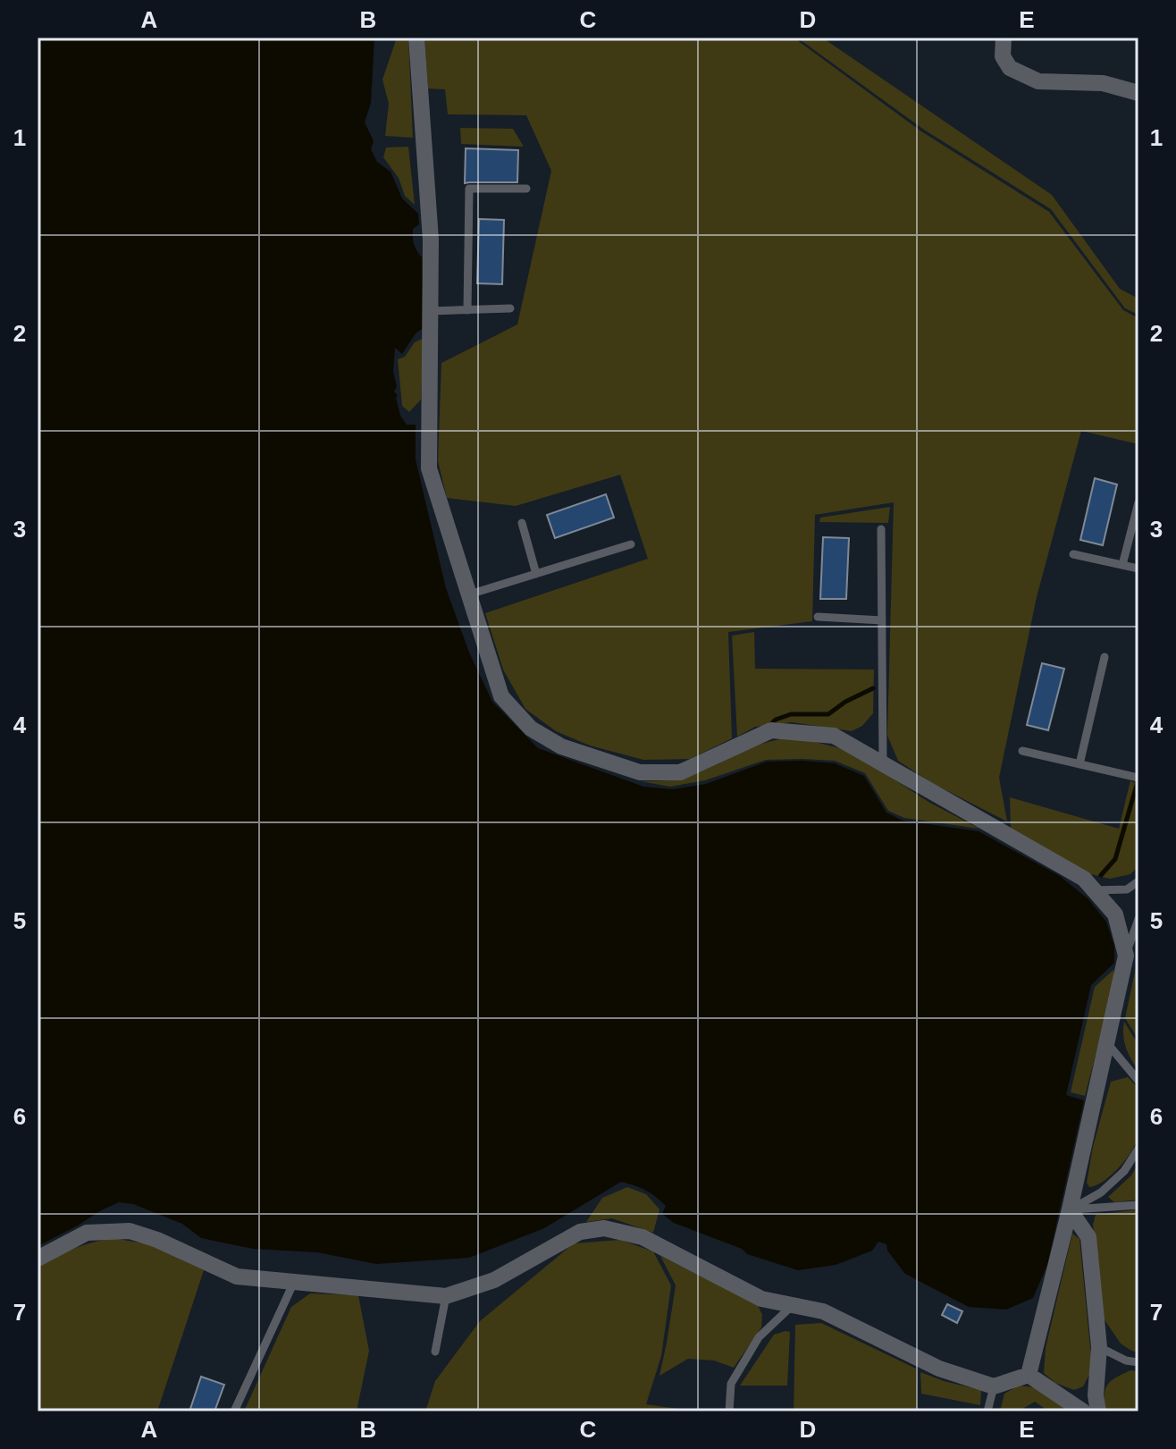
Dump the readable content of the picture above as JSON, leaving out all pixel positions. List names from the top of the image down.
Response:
{
  "grid": {
    "columns": [
      "A",
      "B",
      "C",
      "D",
      "E"
    ],
    "rows": [
      "1",
      "2",
      "3",
      "4",
      "5",
      "6",
      "7"
    ]
  }
}
